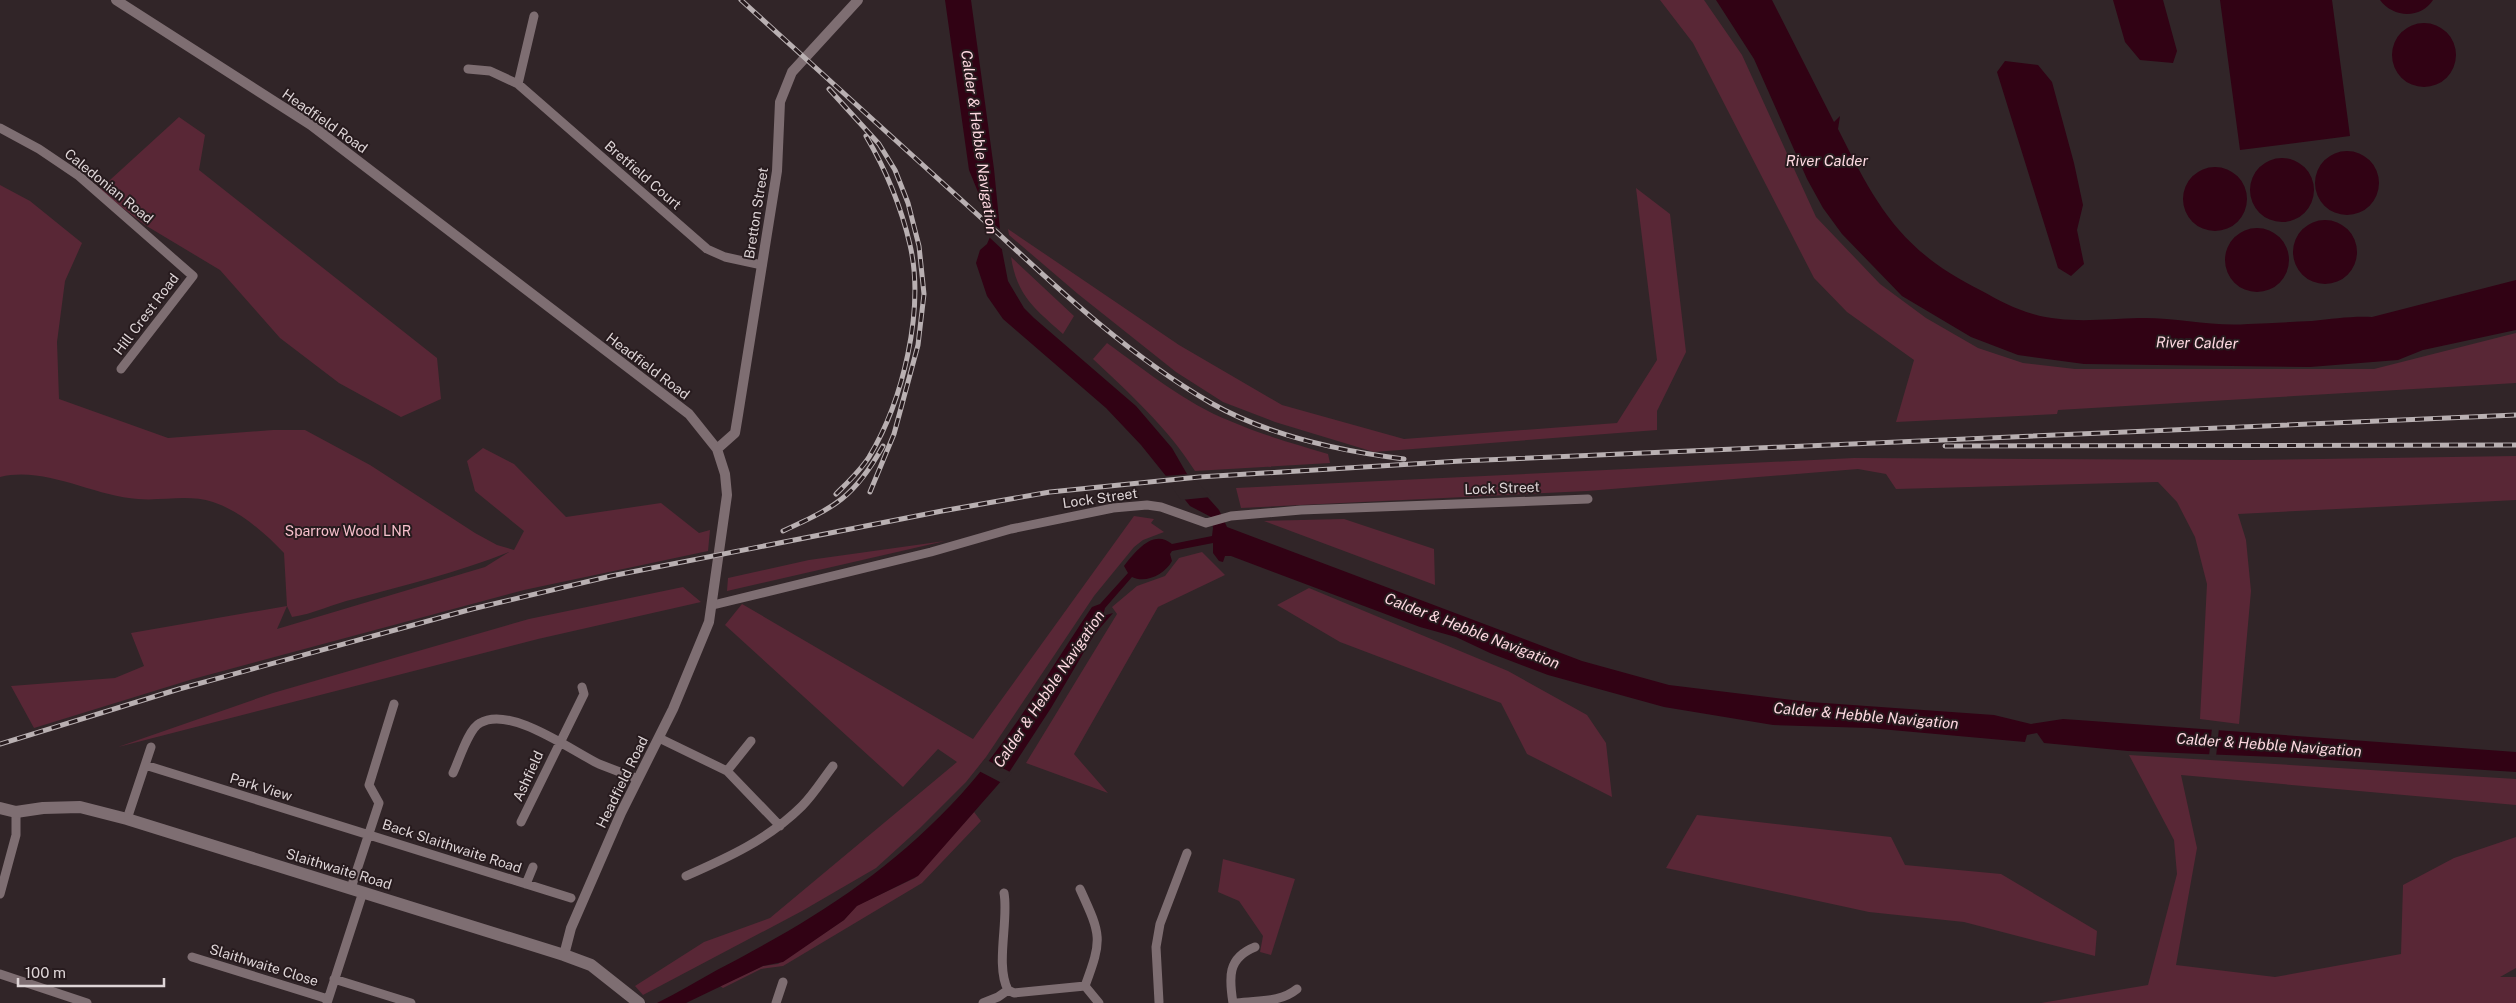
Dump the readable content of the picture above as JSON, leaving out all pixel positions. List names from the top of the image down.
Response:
{
  "streets": {
    "main road": ["Slaithwaite Road"],
    "street": [
      "Headfield Road",
      "Bretfield Court",
      "Caledonian Road",
      "Bretton Street",
      "Hill Crest Road",
      "Lock Street",
      "Ashfield",
      "Park View",
      "Back Slaithwaite Road",
      "Slaithwaite Close"
    ]
  },
  "crossings": [
    ["Headfield Road", "Bretton Street"],
    ["Headfield Road", "Lock Street"],
    ["Headfield Road", "Ashfield"],
    ["Headfield Road", "Slaithwaite Road"],
    ["Bretfield Court", "Bretton Street"],
    ["Caledonian Road", "Hill Crest Road"],
    ["Park View", "Back Slaithwaite Road"]
  ],
  "water": ["Calder & Hebble Navigation", "River Calder"],
  "parks": ["Sparrow Wood LNR"],
  "scale_bar": "100 m"
}
